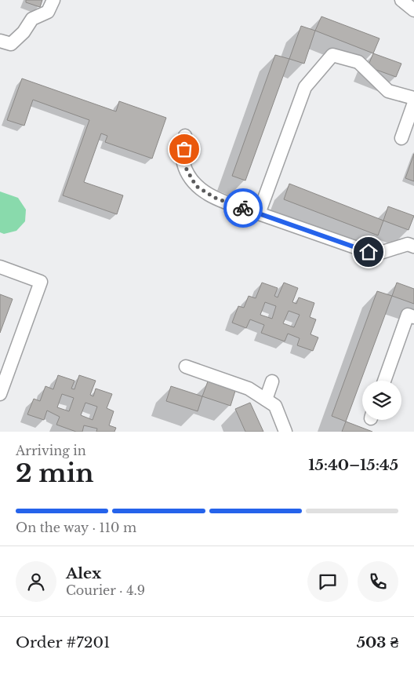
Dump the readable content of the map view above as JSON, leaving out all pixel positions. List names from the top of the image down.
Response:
{
  "page": {
    "heading": ["2 min", "Arriving in", "15:40–15:45"],
    "panel": [
      "Alex",
      "Courier · 4.9",
      "Order #7201",
      "503 ₴"
    ],
    "bar": "On the way · 110 m"
  }
}
